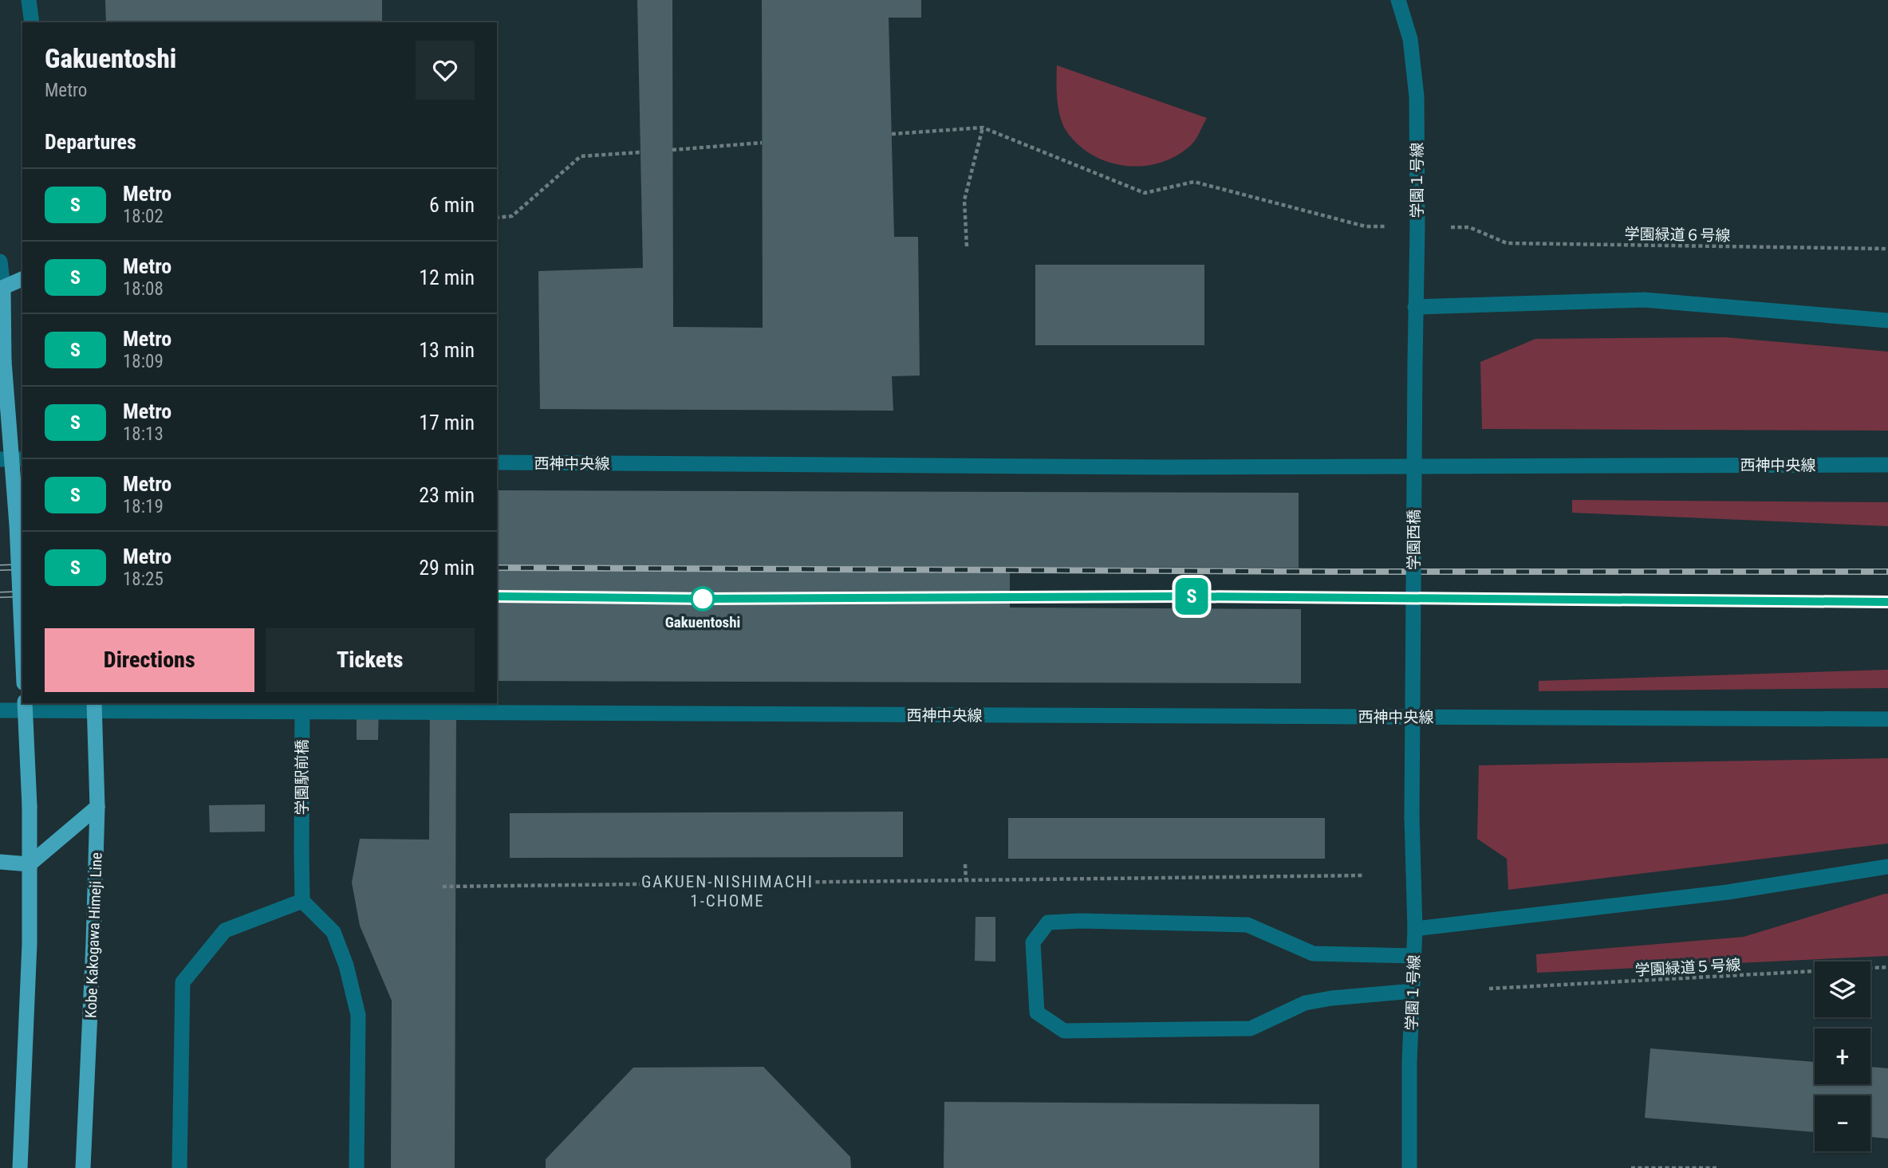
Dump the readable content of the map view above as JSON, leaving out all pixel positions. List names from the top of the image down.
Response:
{
  "streets": {
    "main road": ["Kobe Kakogawa Himeji Line"],
    "street": [
      "学園１号線",
      "西神中央線",
      "学園西橋",
      "学園駅前橋"
    ],
    "path": ["学園緑道６号線", "学園緑道５号線"]
  },
  "crossings": [
    ["学園１号線", "学園西橋"]
  ],
  "districts": ["GAKUEN-NISHIMACHI 1-CHOME"],
  "places": ["Gakuentoshi"],
  "lines": ["metro line S"],
  "page": {
    "on_map": "S",
    "heading": [
      ["Gakuentoshi", "Metro"],
      "Departures"
    ],
    "list": [
      {
        "mark": "S",
        "name": "Metro",
        "note": "18:02",
        "value": "6 min"
      },
      {
        "mark": "S",
        "name": "Metro",
        "note": "18:08",
        "value": "12 min"
      },
      {
        "mark": "S",
        "name": "Metro",
        "note": "18:09",
        "value": "13 min"
      },
      {
        "mark": "S",
        "name": "Metro",
        "note": "18:13",
        "value": "17 min"
      },
      {
        "mark": "S",
        "name": "Metro",
        "note": "18:19",
        "value": "23 min"
      },
      {
        "mark": "S",
        "name": "Metro",
        "note": "18:25",
        "value": "29 min"
      }
    ],
    "buttons": ["Directions", "Tickets"],
    "map_buttons": ["+", "−"]
  }
}
